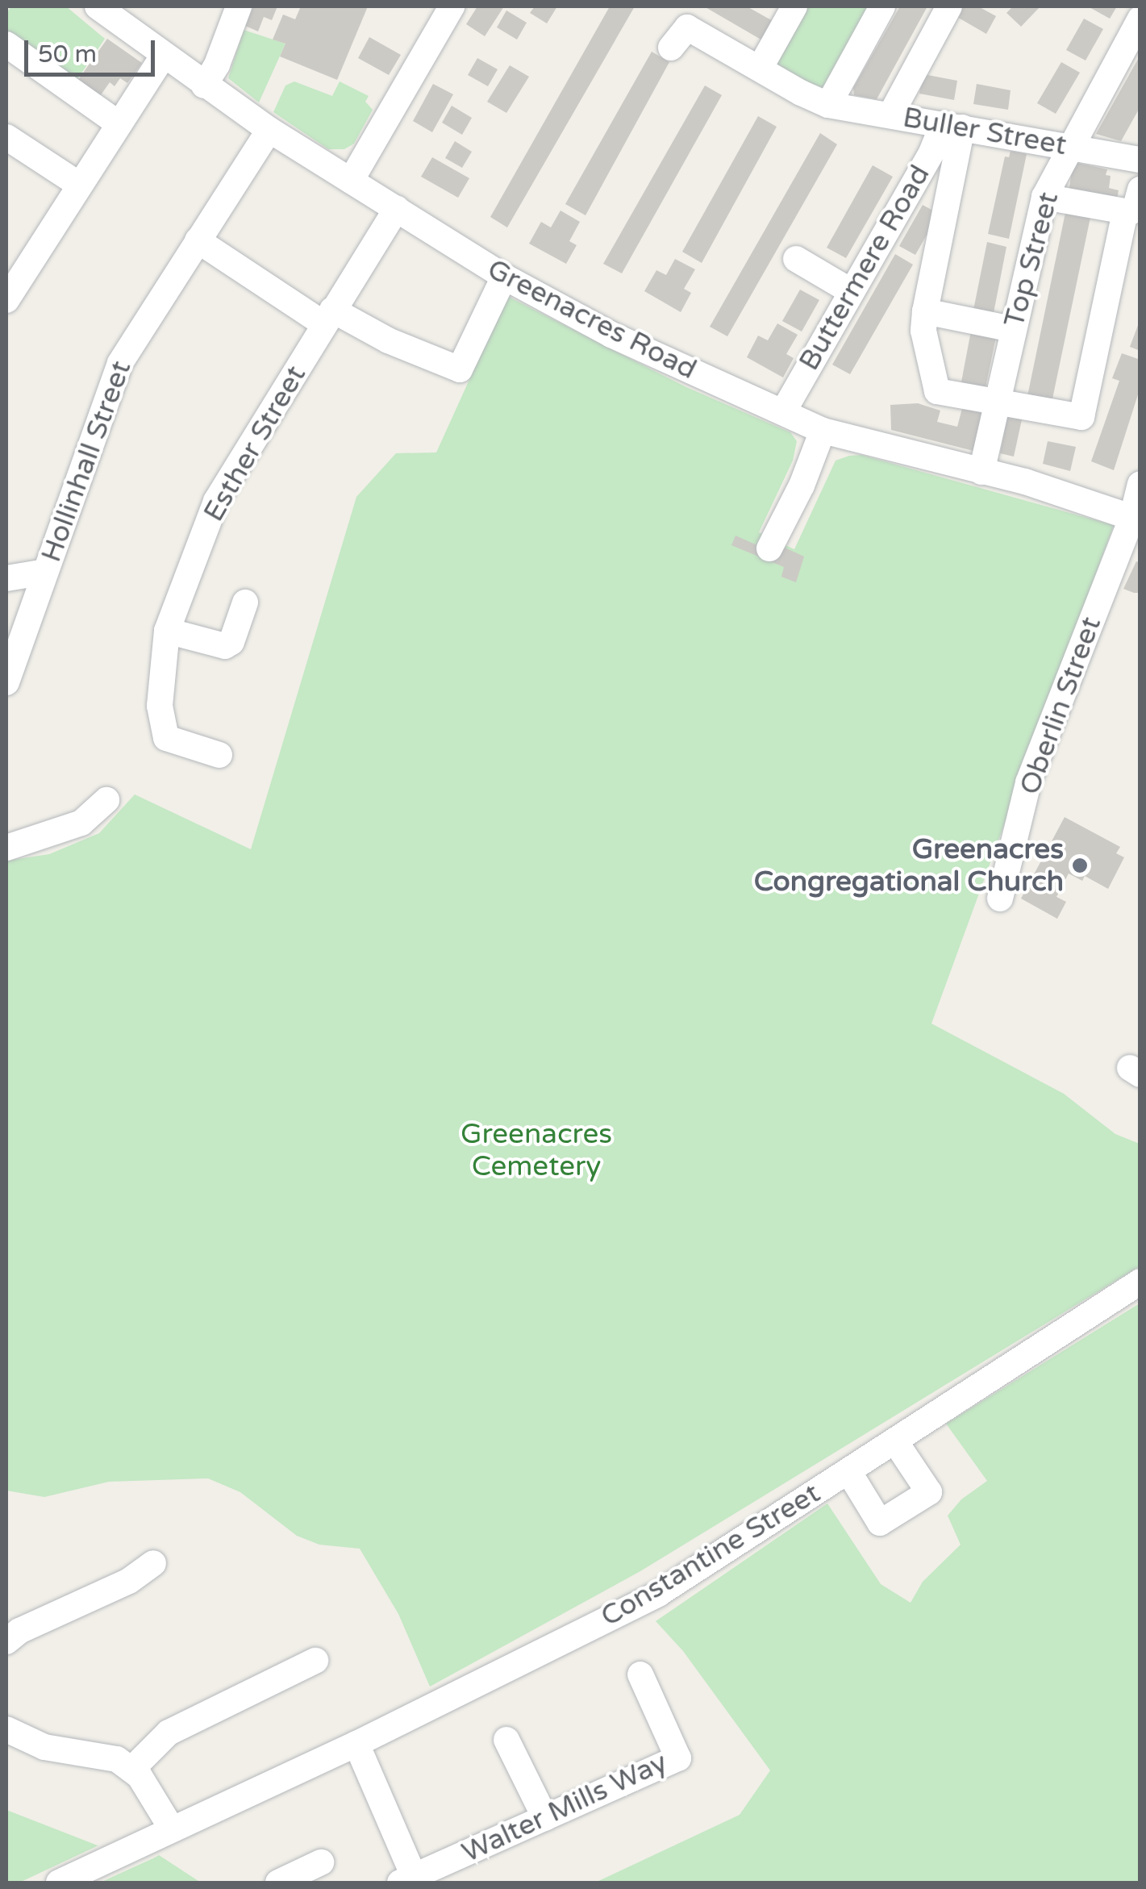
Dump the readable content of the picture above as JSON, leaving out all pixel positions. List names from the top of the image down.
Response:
{
  "streets": {
    "street": [
      "Buller Street",
      "Top Street",
      "Buttermere Road",
      "Greenacres Road",
      "Esther Street",
      "Hollinhall Street",
      "Oberlin Street",
      "Constantine Street",
      "Walter Mills Way"
    ]
  },
  "crossings": [
    ["Buller Street", "Top Street"],
    ["Buller Street", "Buttermere Road"],
    ["Top Street", "Greenacres Road"],
    ["Buttermere Road", "Greenacres Road"],
    ["Greenacres Road", "Esther Street"],
    ["Greenacres Road", "Hollinhall Street"],
    ["Greenacres Road", "Oberlin Street"],
    ["Constantine Street", "Walter Mills Way"]
  ],
  "parks": ["Greenacres Cemetery"],
  "places": ["Greenacres Congregational Church"],
  "scale_bar": "50 m"
}
